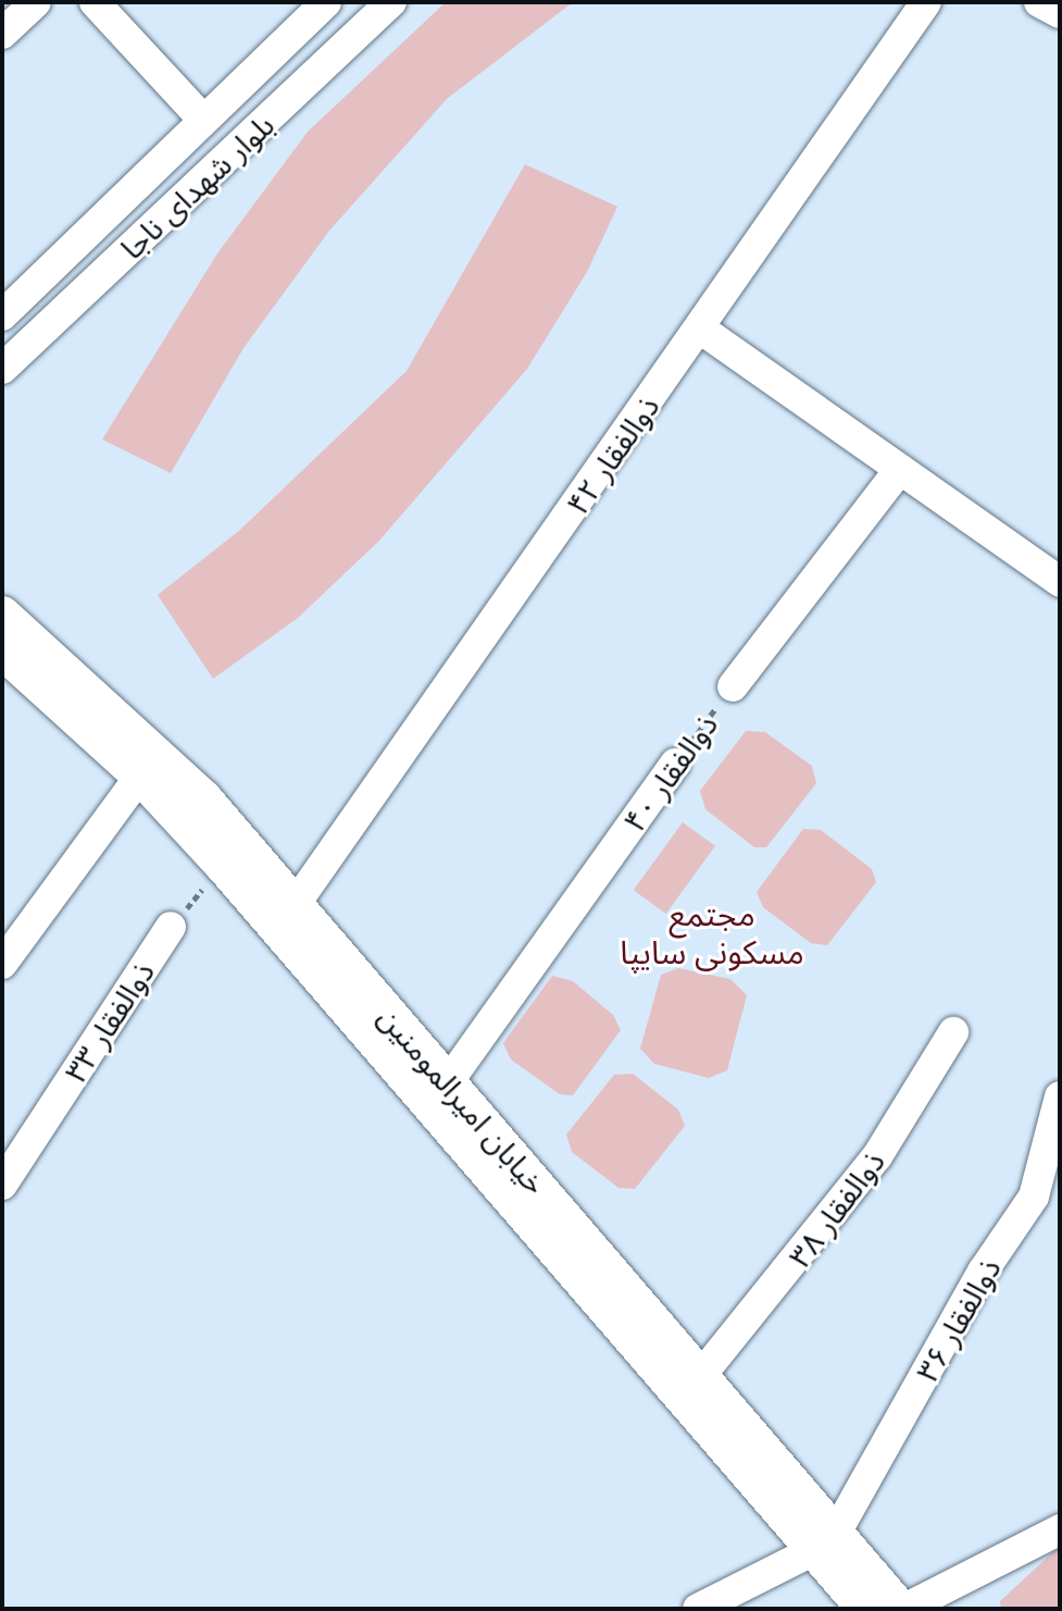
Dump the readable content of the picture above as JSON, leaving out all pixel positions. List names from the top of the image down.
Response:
{
  "streets": {
    "main road": ["خیابان امیرالمومنین"],
    "street": [
      "بلوار شهدای ناجا",
      "ذوالفقار ۴۲",
      "ذوالفقار ۴۰",
      "ذوالفقار ۳۳",
      "ذوالفقار ۳۸",
      "ذوالفقار ۳۶"
    ]
  },
  "crossings": [
    ["ذوالفقار ۴۲", "خیابان امیرالمومنین"],
    ["ذوالفقار ۴۰", "خیابان امیرالمومنین"],
    ["ذوالفقار ۳۳", "خیابان امیرالمومنین"],
    ["خیابان امیرالمومنین", "ذوالفقار ۳۸"],
    ["خیابان امیرالمومنین", "ذوالفقار ۳۶"]
  ],
  "districts": ["مجتمع مسکونی سایپا"]
}
